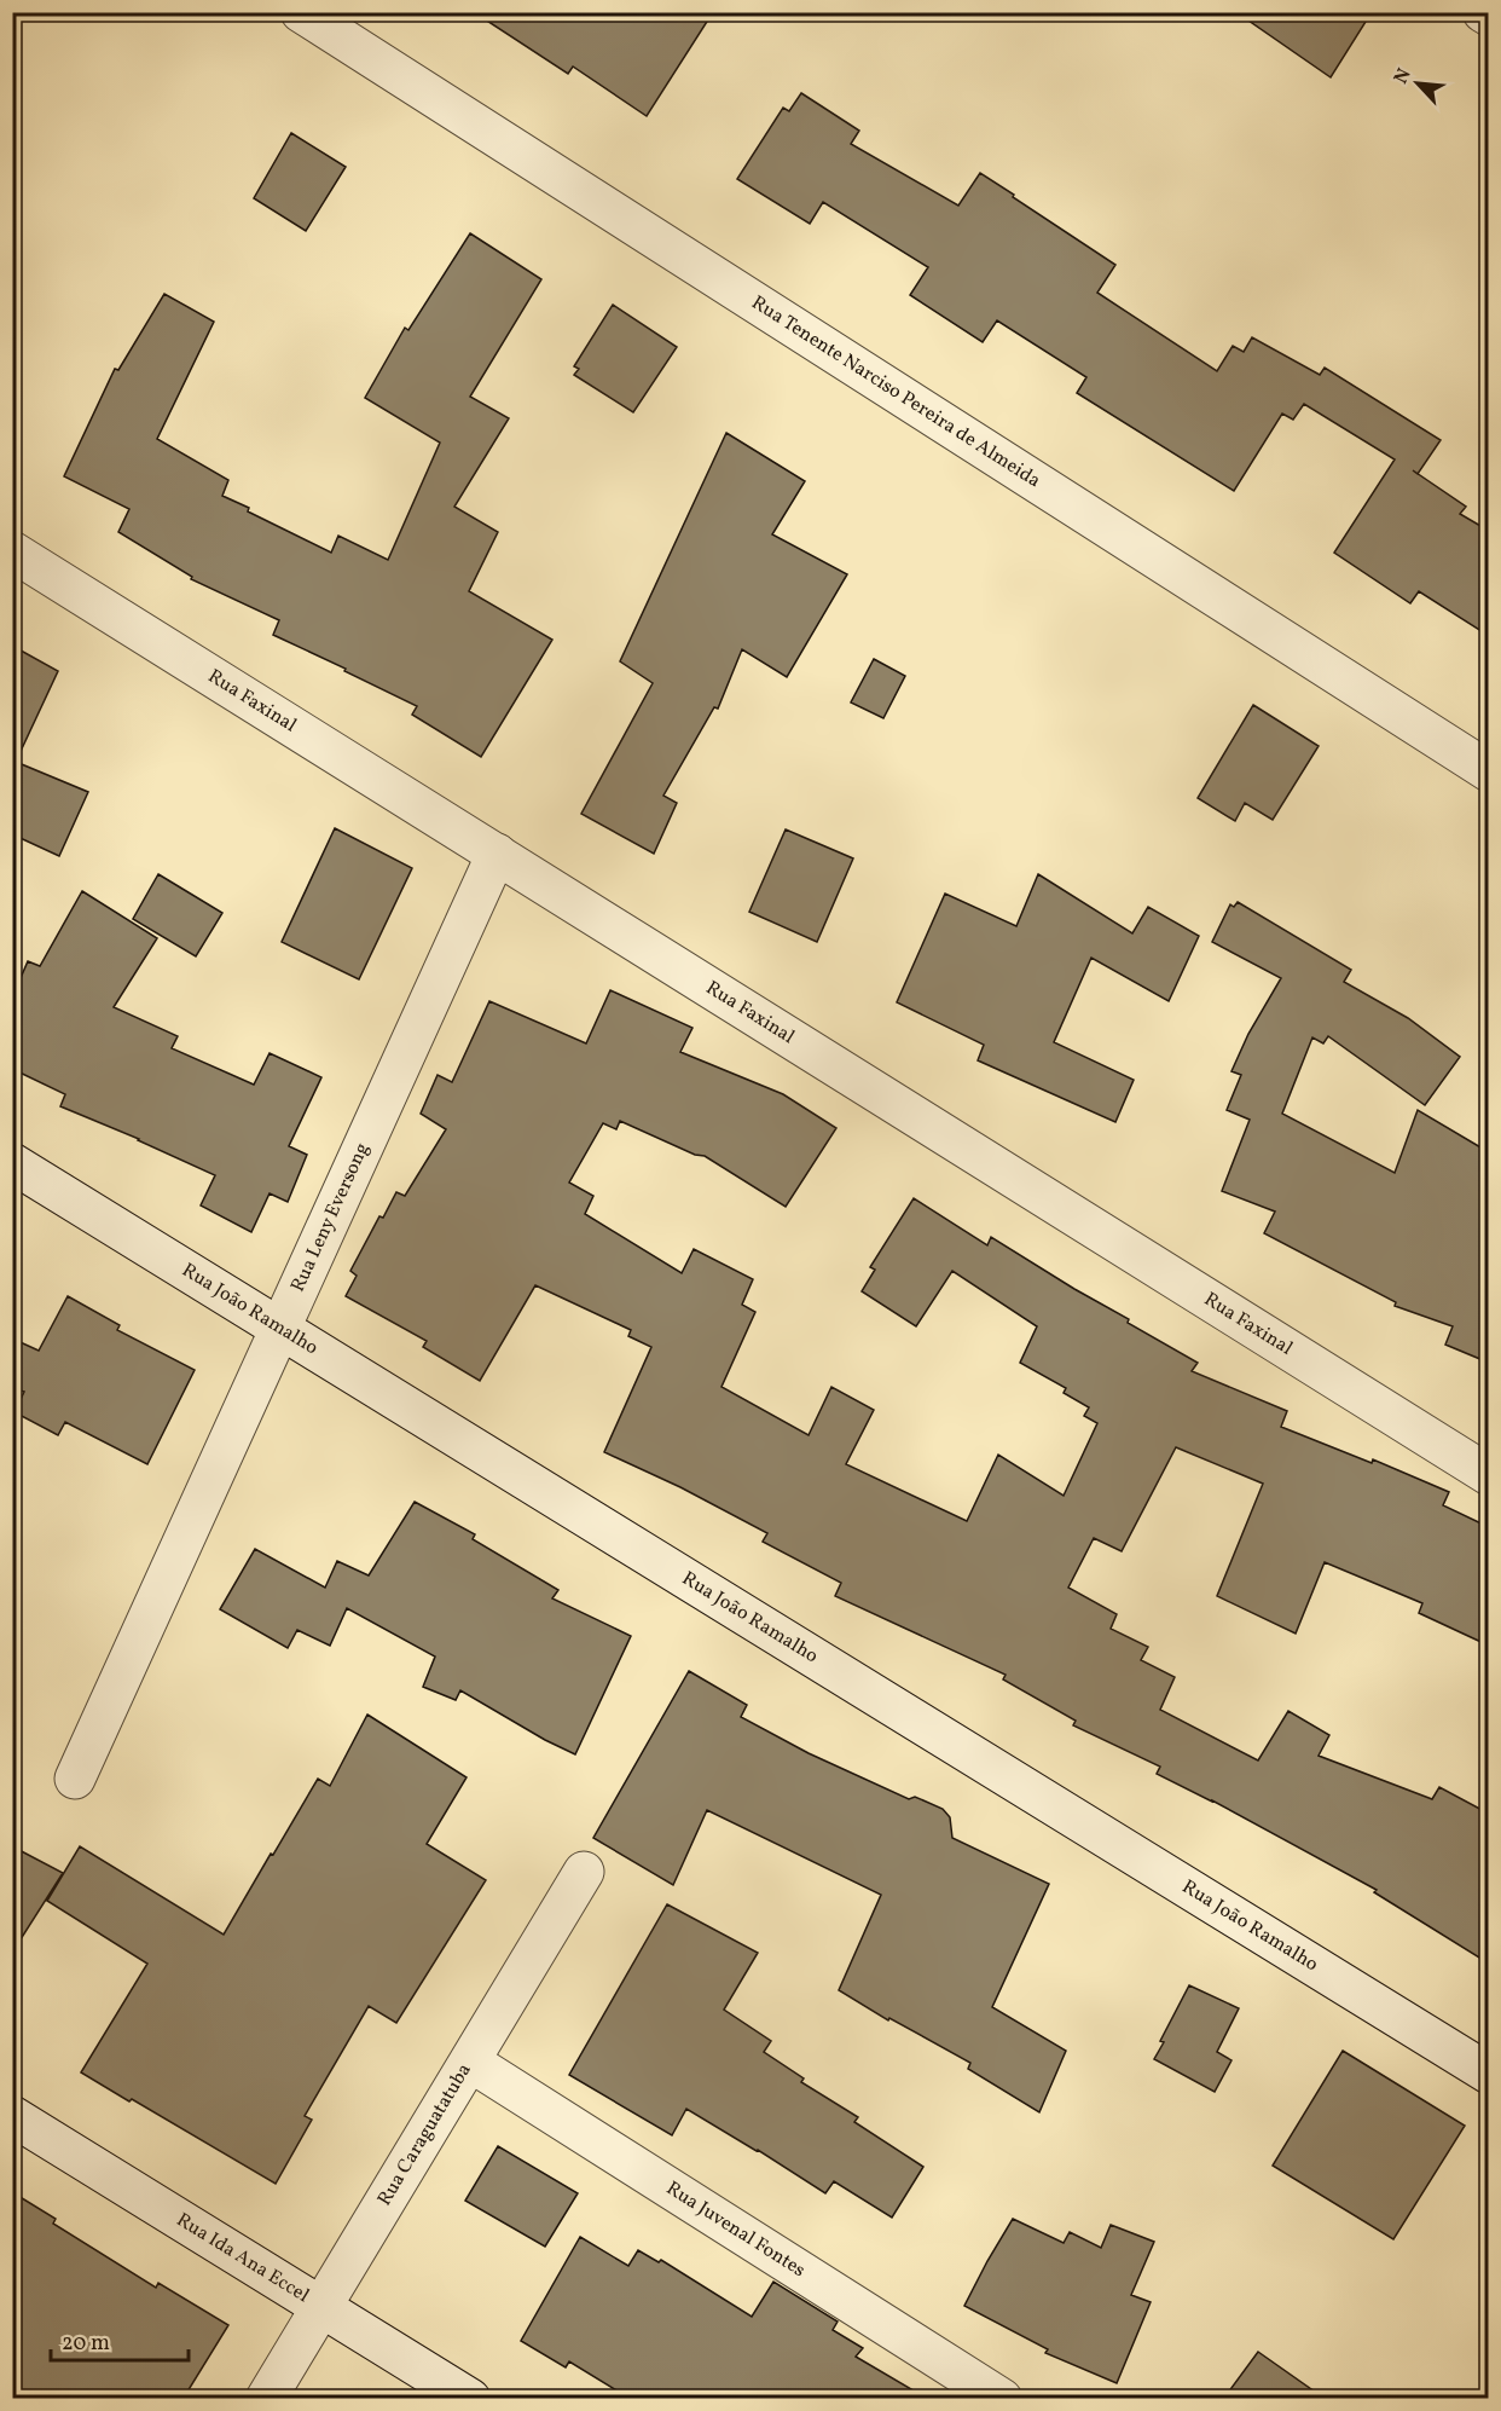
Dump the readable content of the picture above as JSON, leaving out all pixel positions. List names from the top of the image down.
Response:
{
  "streets": {
    "street": [
      "Rua Tenente Narciso Pereira de Almeida",
      "Rua Faxinal",
      "Rua Leny Eversong",
      "Rua João Ramalho",
      "Rua Caraguatatuba",
      "Rua Juvenal Fontes",
      "Rua Ida Ana Eccel"
    ]
  },
  "crossings": [
    ["Rua Faxinal", "Rua Leny Eversong"],
    ["Rua Leny Eversong", "Rua João Ramalho"],
    ["Rua Caraguatatuba", "Rua Juvenal Fontes"],
    ["Rua Caraguatatuba", "Rua Ida Ana Eccel"]
  ],
  "scale_bar": "20 m",
  "north": "top left"
}
